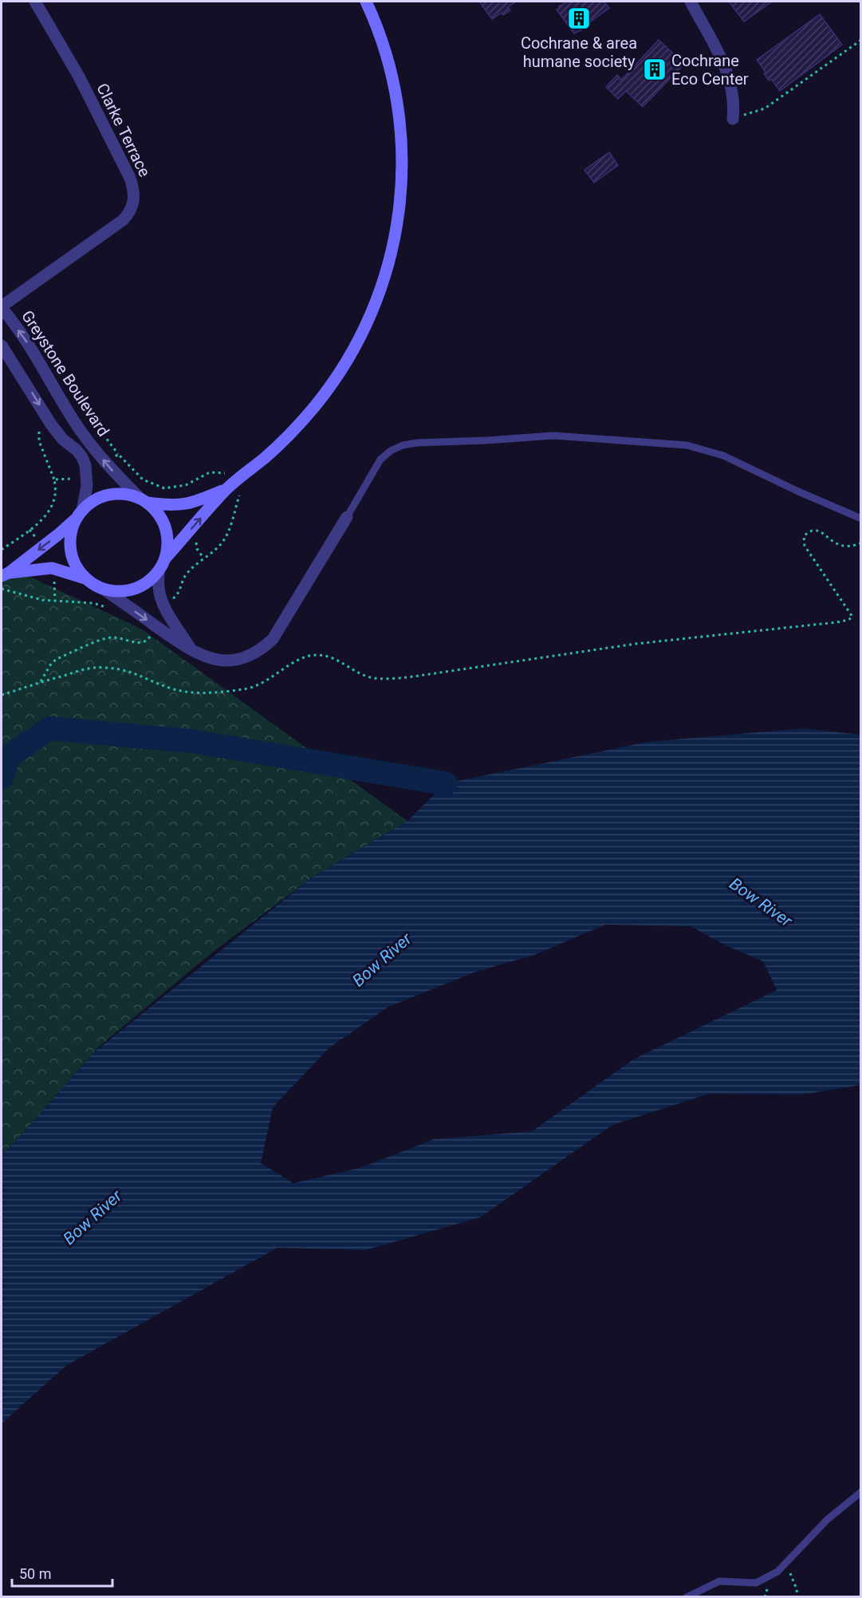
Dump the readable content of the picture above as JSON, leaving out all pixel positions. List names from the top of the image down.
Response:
{
  "streets": {
    "street": ["Clarke Terrace", "Greystone Boulevard"]
  },
  "crossings": [
    ["Clarke Terrace", "Greystone Boulevard"]
  ],
  "water": ["Bow River"],
  "places": {
    "building": ["Cochrane & area humane society", "Cochrane Eco Center"]
  },
  "scale_bar": "50 m"
}
